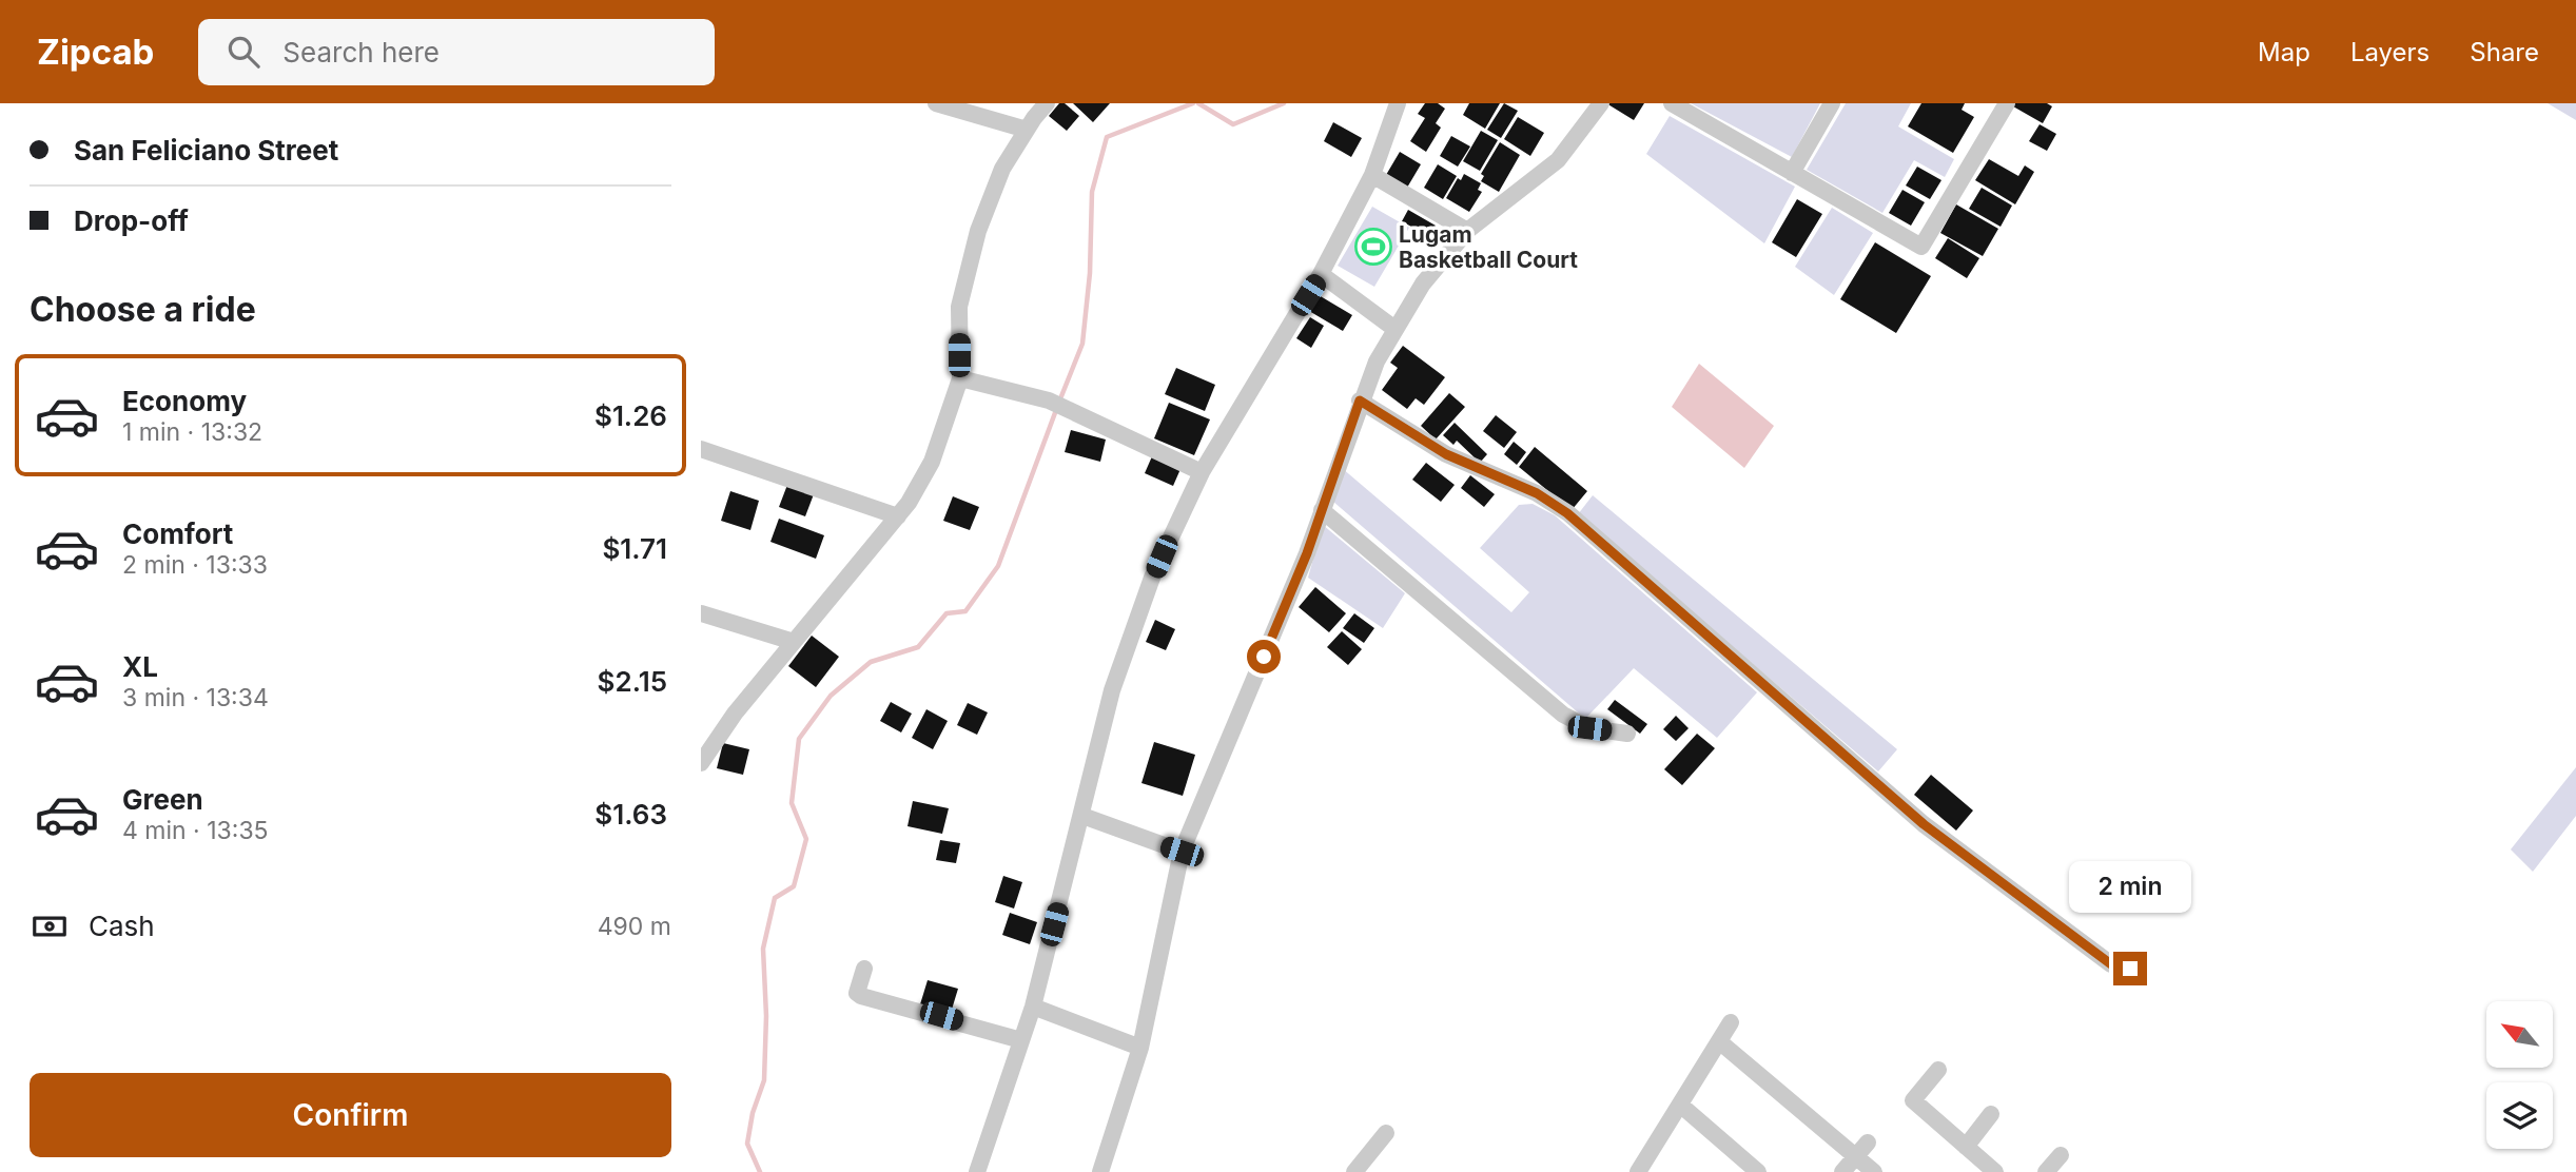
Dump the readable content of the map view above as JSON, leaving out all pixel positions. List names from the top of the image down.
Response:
{
  "places": {
    "sports": ["Lugam Basketball Court"]
  },
  "north": "top left",
  "page": {
    "header": "Zipcab",
    "search": "Search here",
    "nav": ["Map", "Layers", "Share"],
    "banner": ["San Feliciano Street", "Drop-off"],
    "heading": "Choose a ride",
    "list": [
      {
        "name": "Economy",
        "note": "1 min · 13:32",
        "value": "$1.26"
      },
      {
        "name": "Comfort",
        "note": "2 min · 13:33",
        "value": "$1.71"
      },
      {
        "name": "XL",
        "note": "3 min · 13:34",
        "value": "$2.15"
      },
      {
        "name": "Green",
        "note": "4 min · 13:35",
        "value": "$1.63"
      }
    ],
    "bubble": "2 min",
    "pay": ["Cash", "490 m"],
    "buttons": "Confirm"
  }
}
